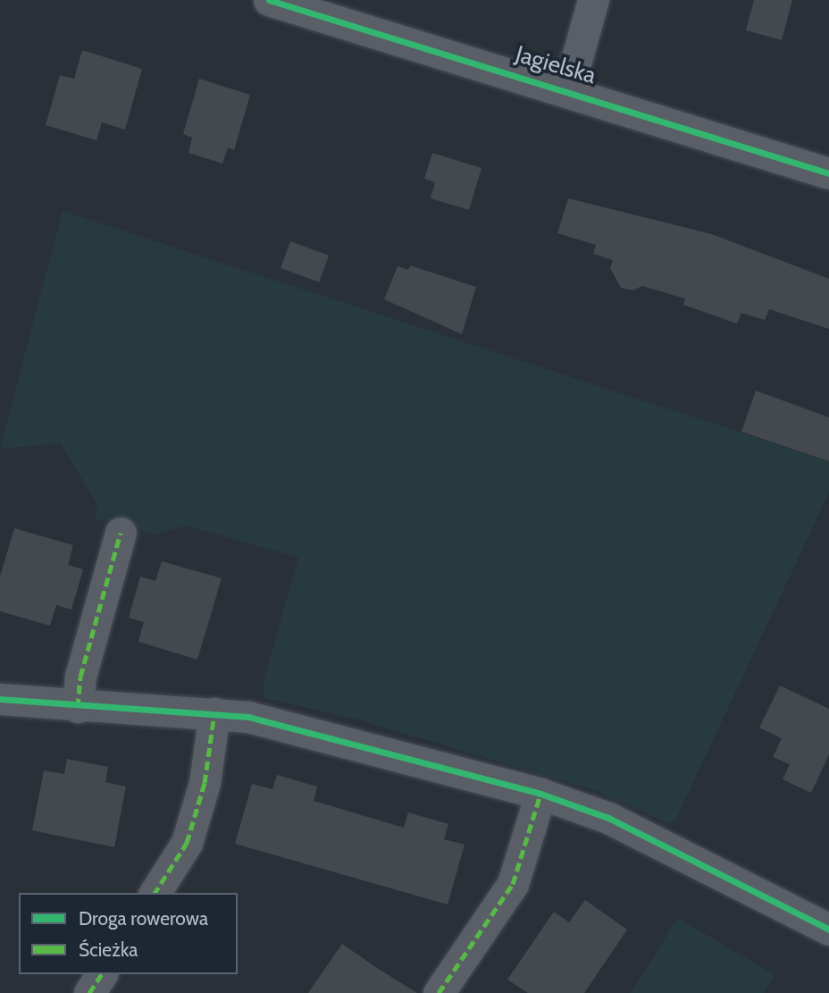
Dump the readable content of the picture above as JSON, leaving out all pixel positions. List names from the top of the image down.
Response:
{
  "streets": {
    "street": ["Jagielska"]
  },
  "legend": ["Droga rowerowa", "Ścieżka"]
}
